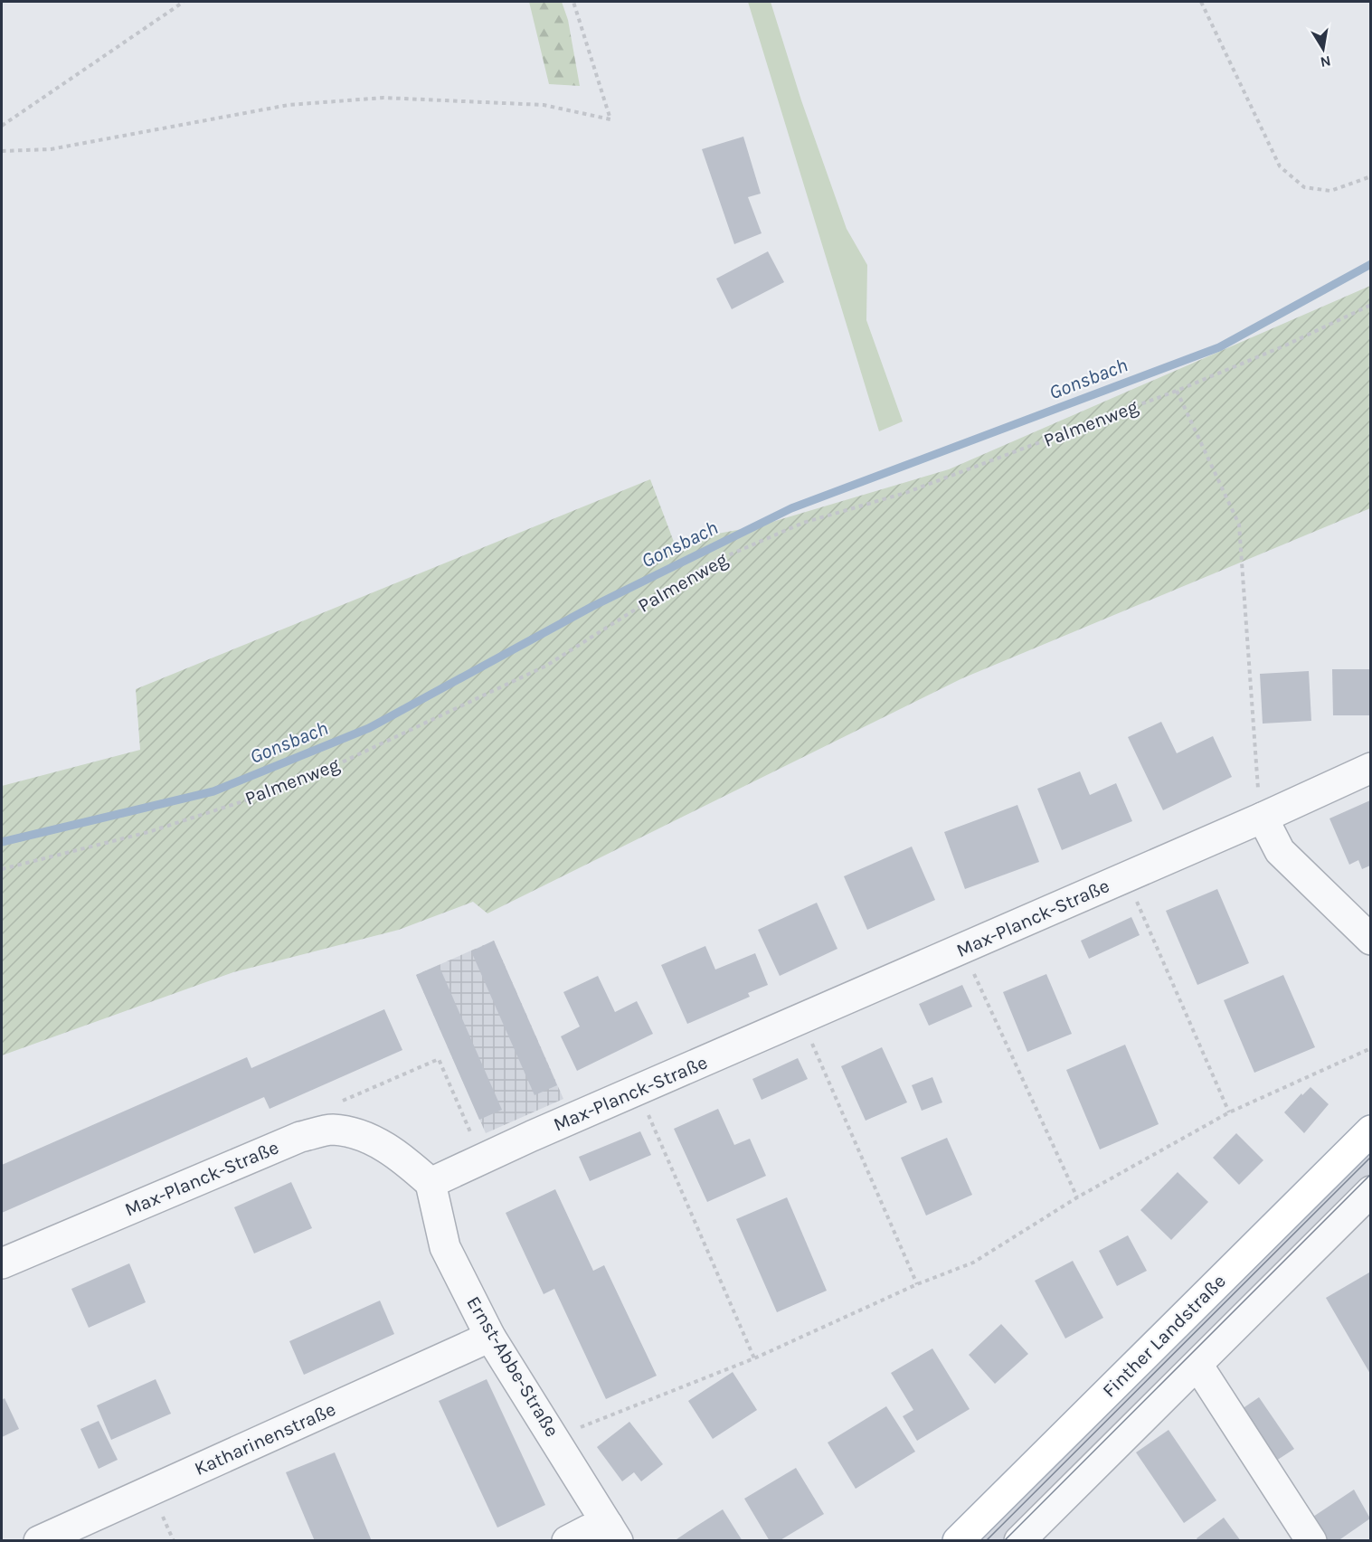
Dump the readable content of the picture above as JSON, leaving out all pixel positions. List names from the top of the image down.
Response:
{
  "streets": {
    "main road": ["Finther Landstraße"],
    "street": ["Max-Planck-Straße", "Ernst-Abbe-Straße", "Katharinenstraße"],
    "path": ["Palmenweg"]
  },
  "crossings": [
    ["Max-Planck-Straße", "Ernst-Abbe-Straße"],
    ["Ernst-Abbe-Straße", "Katharinenstraße"]
  ],
  "water": ["Gonsbach"],
  "north": "bottom"
}
